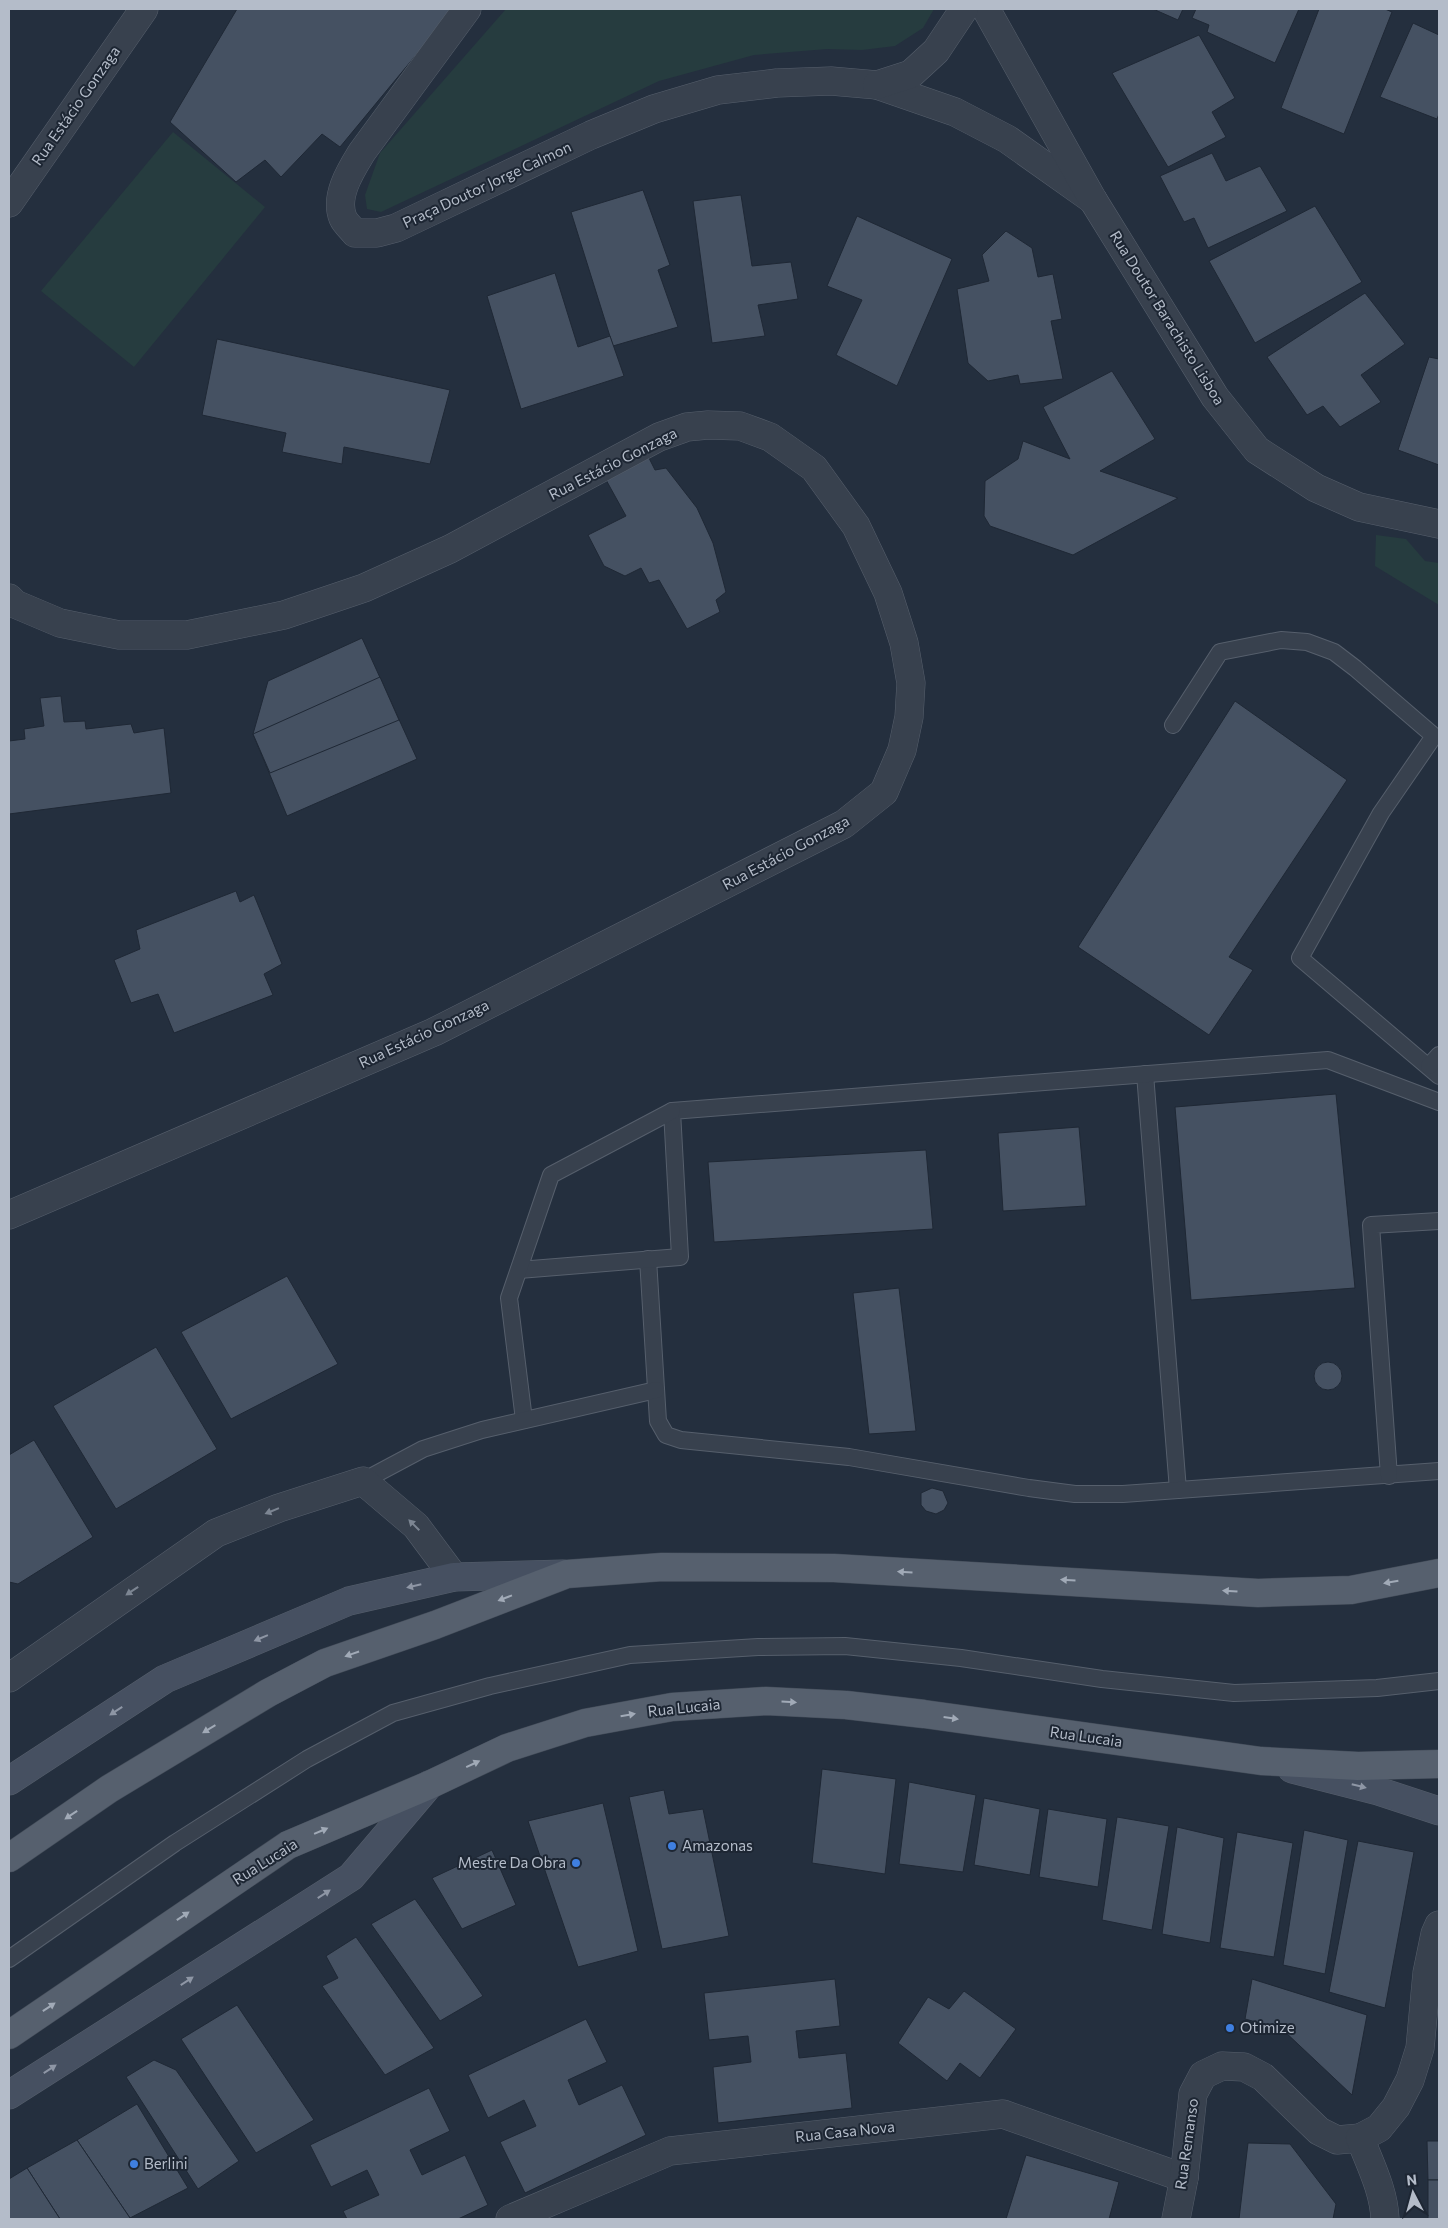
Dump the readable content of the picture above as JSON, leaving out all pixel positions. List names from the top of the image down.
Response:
{
  "streets": {
    "main road": ["Rua Lucaia"],
    "street": [
      "Rua Estácio Gonzaga",
      "Praça Doutor Jorge Calmon",
      "Rua Doutor Barachisto Lisboa",
      "Rua Casa Nova",
      "Rua Remanso"
    ]
  },
  "crossings": [
    ["Praça Doutor Jorge Calmon", "Rua Doutor Barachisto Lisboa"],
    ["Rua Casa Nova", "Rua Remanso"]
  ],
  "places": [
    "Amazonas",
    "Mestre Da Obra",
    "Otimize",
    "Berlini"
  ],
  "north": "top"
}
